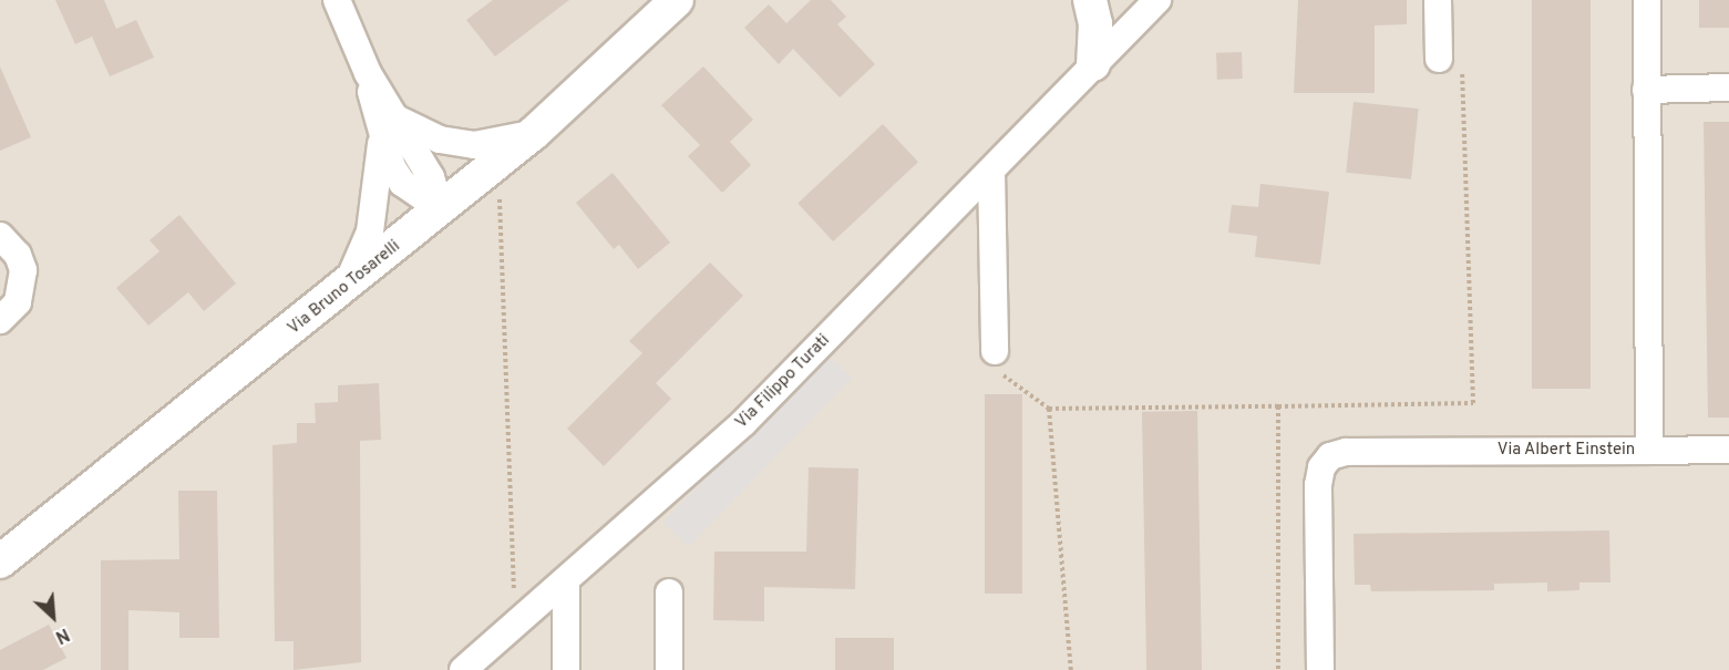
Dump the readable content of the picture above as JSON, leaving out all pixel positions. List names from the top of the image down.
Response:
{
  "streets": {
    "street": ["Via Bruno Tosarelli", "Via Filippo Turati", "Via Albert Einstein"]
  },
  "north": "bottom right"
}
